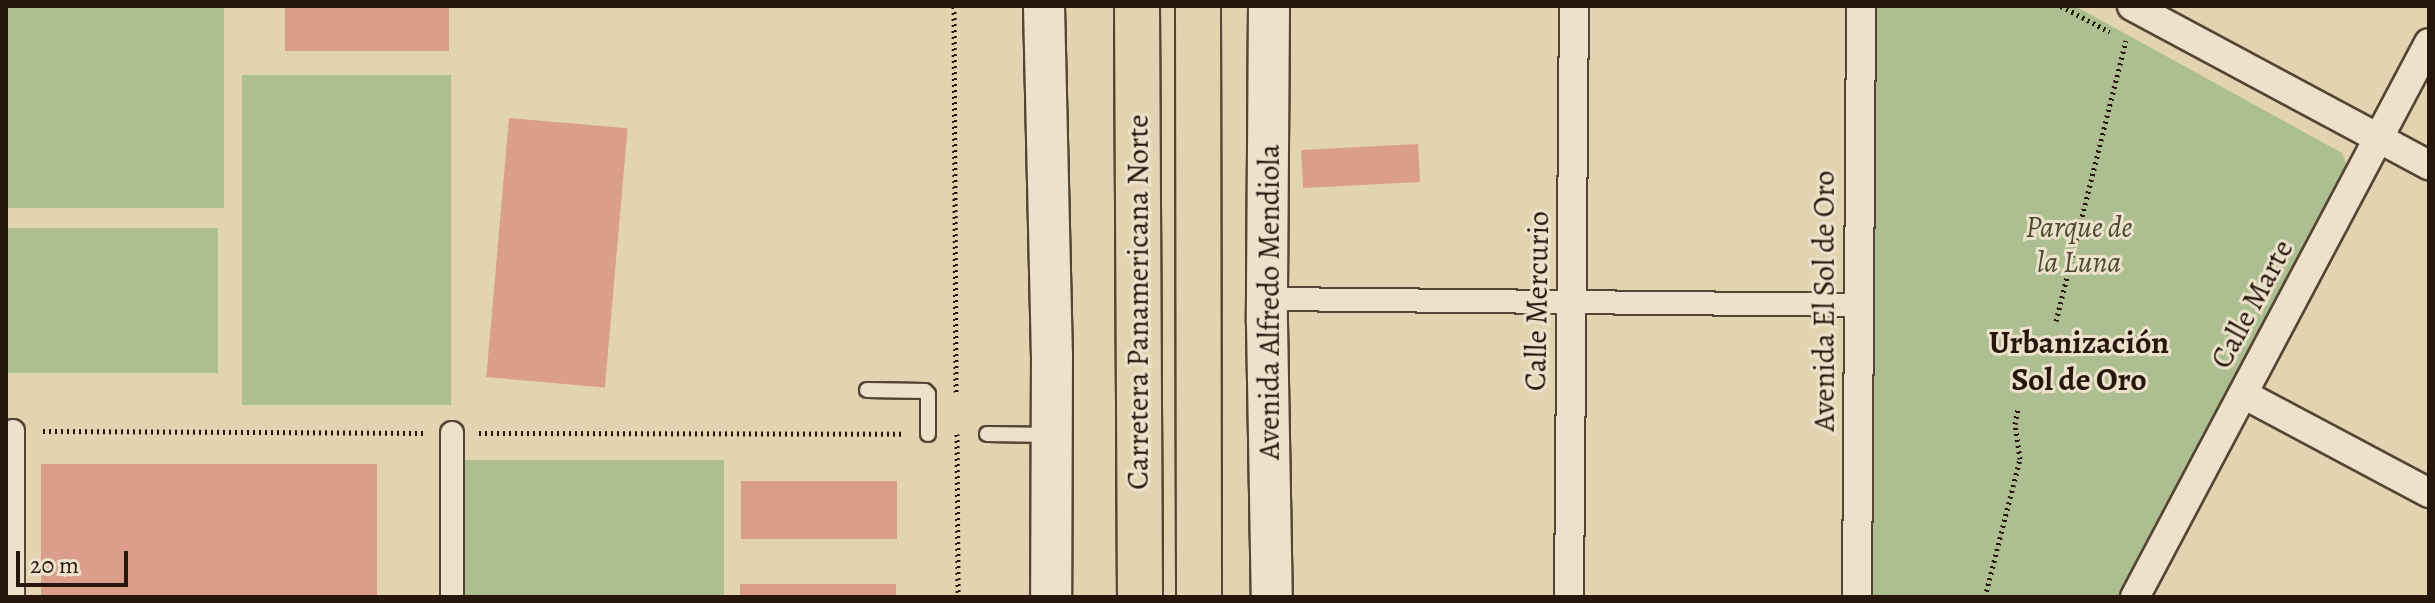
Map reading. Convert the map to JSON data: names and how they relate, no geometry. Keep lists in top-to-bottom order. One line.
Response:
{"streets":{"highway":["Carretera Panamericana Norte"],"main road":["Avenida Alfredo Mendiola"],"street":["Calle Mercurio","Avenida El Sol de Oro","Calle Marte"]},"districts":["Urbanización Sol de Oro"],"parks":["Parque de la Luna"],"scale_bar":"20 m"}
